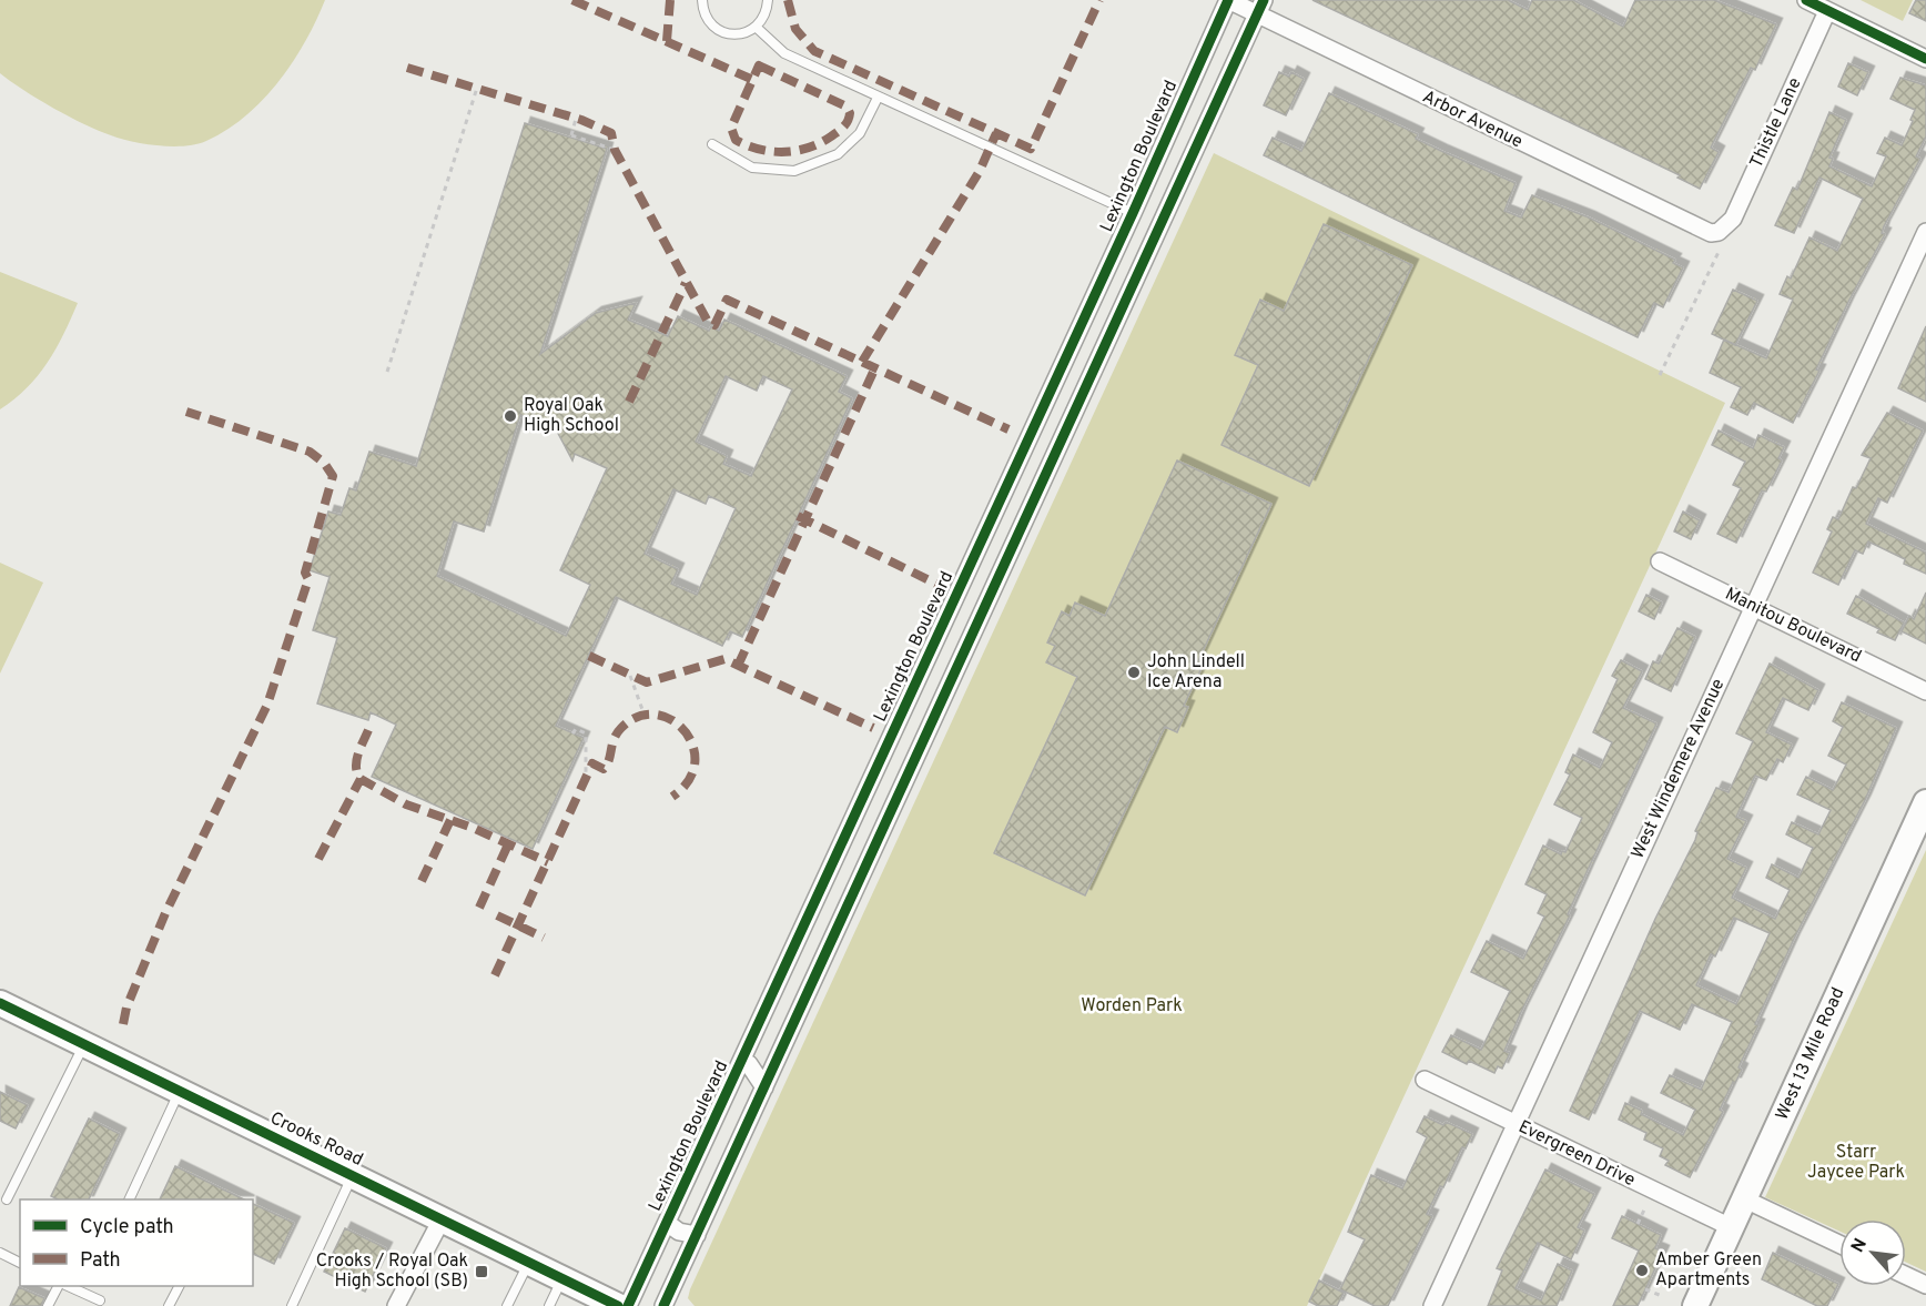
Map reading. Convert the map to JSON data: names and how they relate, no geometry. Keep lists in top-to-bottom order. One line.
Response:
{"streets":{"main road":["West 13 Mile Road","Crooks Road"],"street":["Arbor Avenue","Thistle Lane","Lexington Boulevard","Manitou Boulevard","West Windemere Avenue","Evergreen Drive"]},"crossings":[["Arbor Avenue","Thistle Lane"],["Arbor Avenue","Lexington Boulevard"],["Manitou Boulevard","West Windemere Avenue"],["West Windemere Avenue","Evergreen Drive"],["West 13 Mile Road","Evergreen Drive"]],"parks":["Worden Park","Starr Jaycee Park"],"places":{"other":["Royal Oak High School","John Lindell Ice Arena","Amber Green Apartments"],"transit":["Crooks / Royal Oak High School (SB)"]},"legend":["Cycle path","Path"],"north":"top left"}
